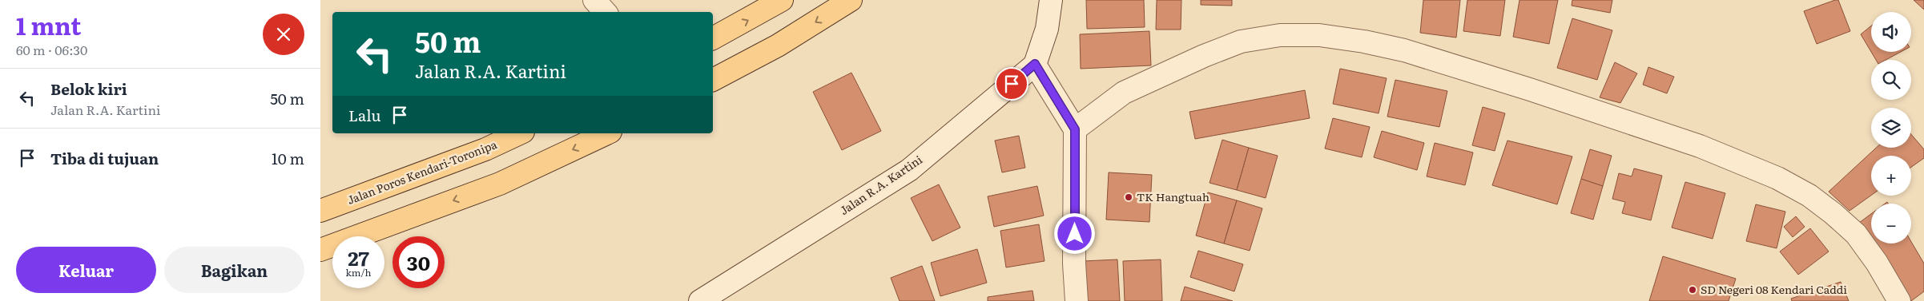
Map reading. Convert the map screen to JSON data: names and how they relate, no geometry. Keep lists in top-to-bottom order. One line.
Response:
{"streets":{"main road":["Jalan Poros Kendari-Toronipa"],"street":["Jalan R.A. Kartini"]},"places":["TK Hangtuah","SD Negeri 08 Kendari Caddi"],"page":{"heading":["1 mnt","60 m · 06:30"],"map_buttons":["+","−"],"turn":["50 m","Jalan R.A. Kartini"],"list":[{"name":"Belok kiri","note":"Jalan R.A. Kartini","value":"50 m"},{"name":"Tiba di tujuan","value":"10 m"}],"then":"Lalu","speed":"27 km/h","limit":"30","buttons":["Keluar","Bagikan"]}}
